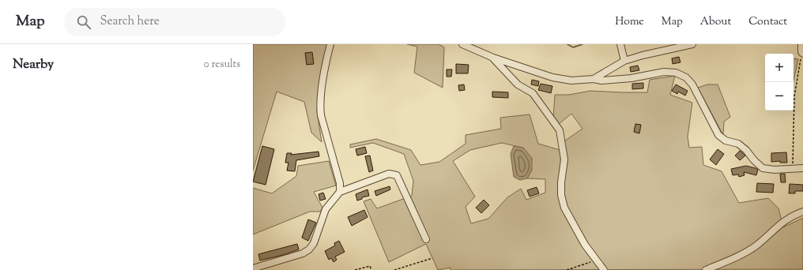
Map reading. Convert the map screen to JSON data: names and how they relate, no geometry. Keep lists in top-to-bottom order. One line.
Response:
{"page":{"header":"Map","search":"Search here","nav":["Home","Map","About","Contact"],"heading":["Nearby","0 results"],"map_buttons":["+","−"]}}
